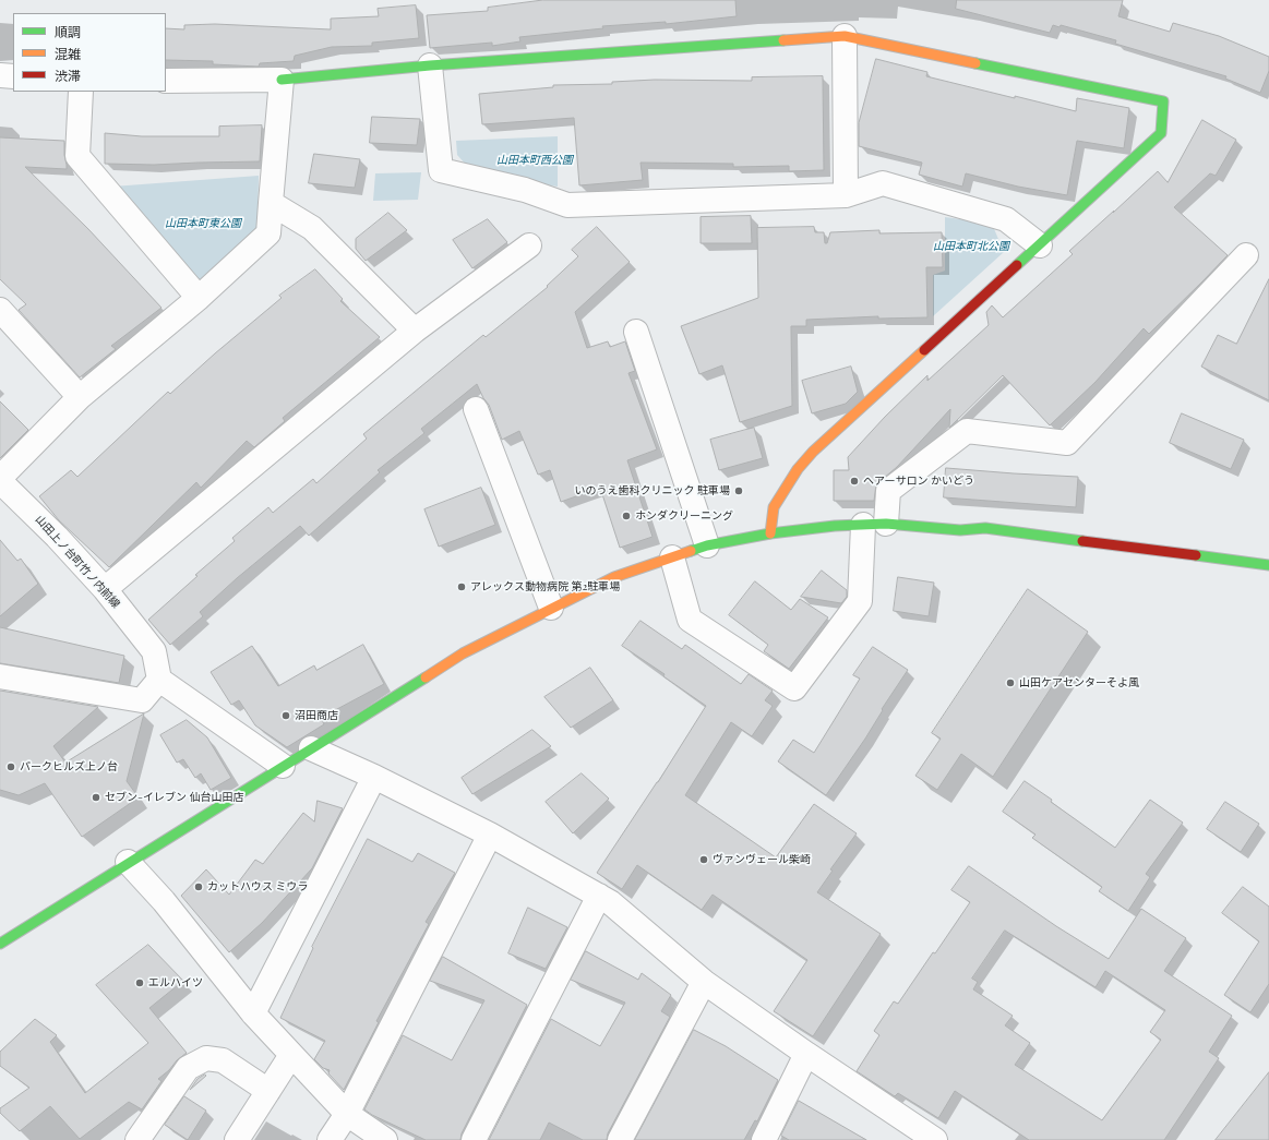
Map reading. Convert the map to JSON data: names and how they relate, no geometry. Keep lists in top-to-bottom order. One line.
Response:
{"streets":{"street":["山田上ノ台町竹ノ内前線"]},"parks":["山田本町西公園","山田本町東公園","山田本町北公園"],"places":["ヘアーサロン かいどう","いのうえ歯科クリニック 駐車場","ホンダクリーニング","アレックス動物病院 第2駐車場","山田ケアセンターそよ風","沼田商店","パークヒルズ上ノ台","セブン-イレブン 仙台山田店","ヴァンヴェール柴崎","カットハウス ミウラ","エルハイツ"],"legend":["順調","混雑","渋滞"]}
